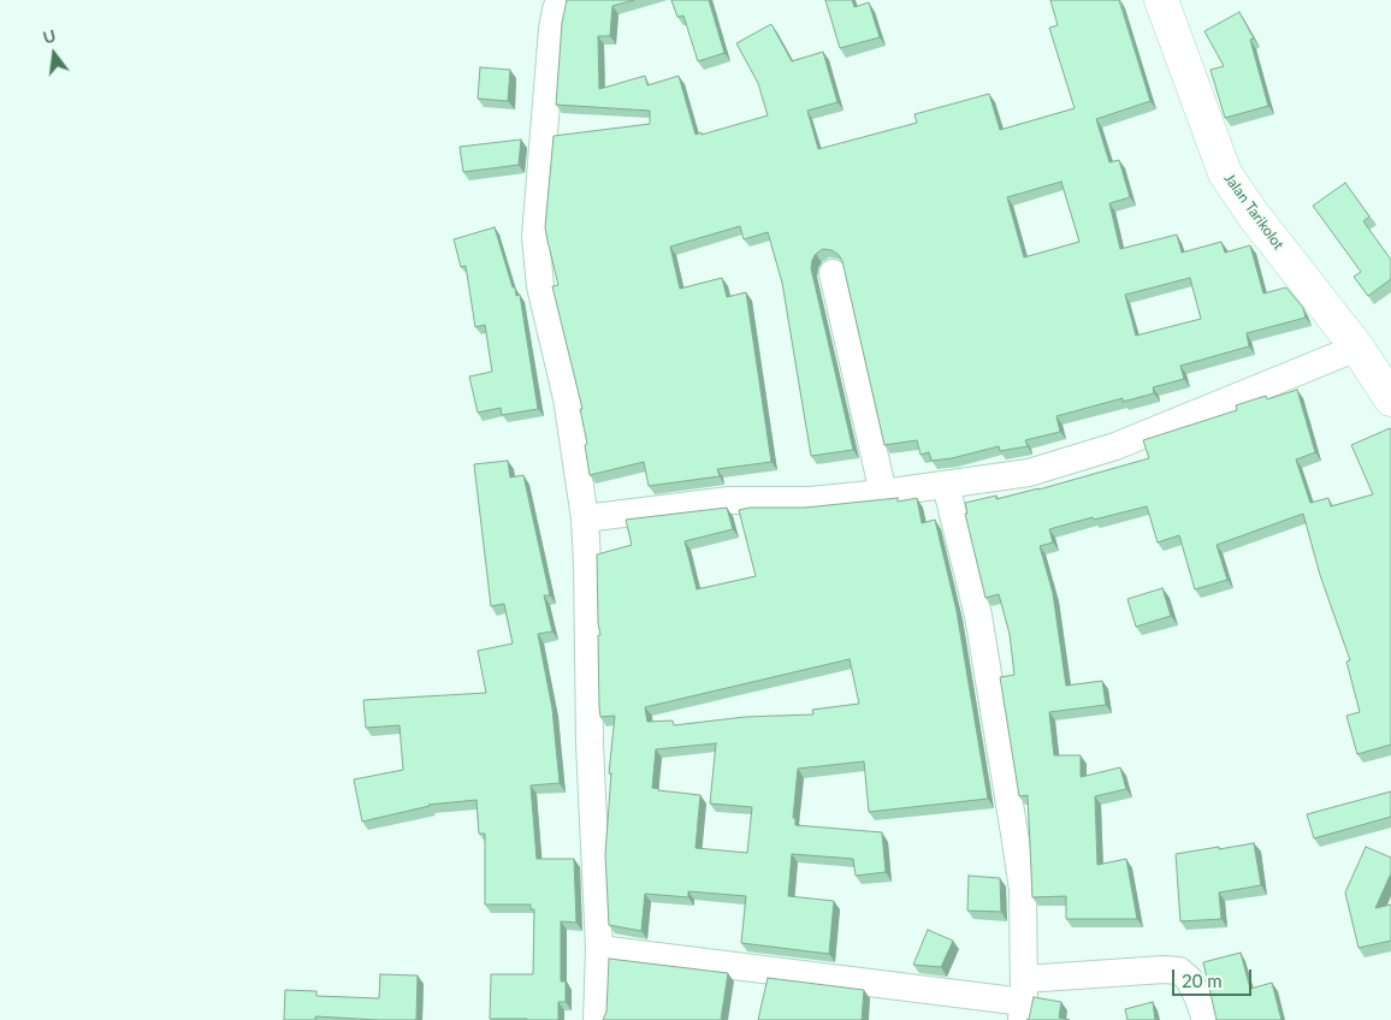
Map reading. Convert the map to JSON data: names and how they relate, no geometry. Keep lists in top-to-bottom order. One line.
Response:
{"streets":{"street":["Jalan Tarikolot"]},"scale_bar":"20 m","north":"top"}
